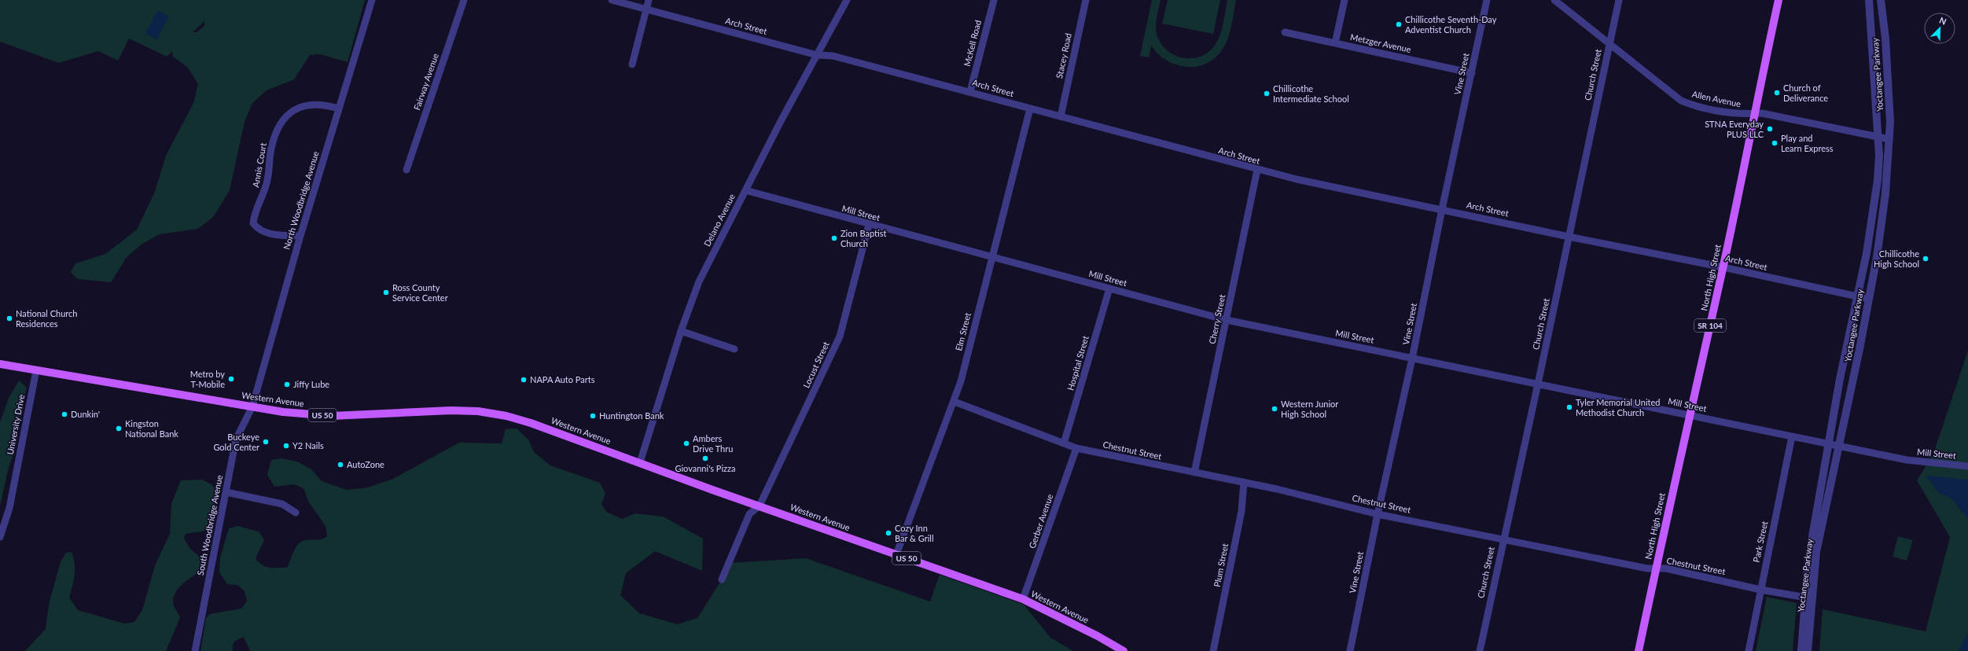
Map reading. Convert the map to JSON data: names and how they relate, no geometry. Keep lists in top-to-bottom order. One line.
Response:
{"streets":{"main road":["North High Street","SR 104","Western Avenue","US 50"],"street":["Arch Street","McKell Road","Metzger Avenue","Stacey Road","Vine Street","Church Street","Yoctangee Parkway","Fairway Avenue","Allen Avenue","Annis Court","North Woodbridge Avenue","Mill Street","Delano Avenue","Cherry Street","Elm Street","Hospital Street","Locust Street","University Drive","Chestnut Street","Gerber Avenue","South Woodbridge Avenue","Park Street","Plum Street"]},"crossings":[["Arch Street","McKell Road"],["Arch Street","Stacey Road"],["Arch Street","Vine Street"],["Arch Street","Church Street"],["Arch Street","Yoctangee Parkway"],["Arch Street","Delano Avenue"],["Arch Street","North High Street"],["Arch Street","Cherry Street"],["Arch Street","Elm Street"],["Metzger Avenue","Vine Street"],["Vine Street","Mill Street"],["Vine Street","Chestnut Street"],["Church Street","Allen Avenue"],["Church Street","Mill Street"],["Church Street","Chestnut Street"],["Yoctangee Parkway","Allen Avenue"],["Yoctangee Parkway","Mill Street"],["Yoctangee Parkway","Chestnut Street"],["Allen Avenue","North High Street"],["Annis Court","North Woodbridge Avenue"],["North Woodbridge Avenue","Western Avenue"],["North Woodbridge Avenue","South Woodbridge Avenue"],["Mill Street","Delano Avenue"],["Mill Street","North High Street"],["Mill Street","Cherry Street"],["Mill Street","Elm Street"],["Mill Street","Hospital Street"],["Mill Street","Locust Street"],["Mill Street","Park Street"],["Delano Avenue","Western Avenue"],["North High Street","Chestnut Street"],["Cherry Street","Chestnut Street"],["Elm Street","Western Avenue"],["Elm Street","Chestnut Street"],["Hospital Street","Chestnut Street"],["Locust Street","Western Avenue"],["Western Avenue","University Drive"],["Western Avenue","Gerber Avenue"],["Western Avenue","South Woodbridge Avenue"],["Chestnut Street","Gerber Avenue"],["Chestnut Street","Park Street"],["Chestnut Street","Plum Street"]],"places":["Chillicothe Seventh-Day Adventist Church","Church of Deliverance","Chillicothe Intermediate School","STNA Everyday PLUS LLC","Play and Learn Express","Zion Baptist Church","Chillicothe High School","Ross County Service Center","National Church Residences","Metro by T-Mobile","NAPA Auto Parts","Jiffy Lube","Tyler Memorial United Methodist Church","Western Junior High School","Dunkin'","Huntington Bank","Kingston National Bank","Buckeye Gold Center","Ambers Drive Thru","Y2 Nails","Giovanni's Pizza","AutoZone","Cozy Inn Bar & Grill"],"north":"top right"}
